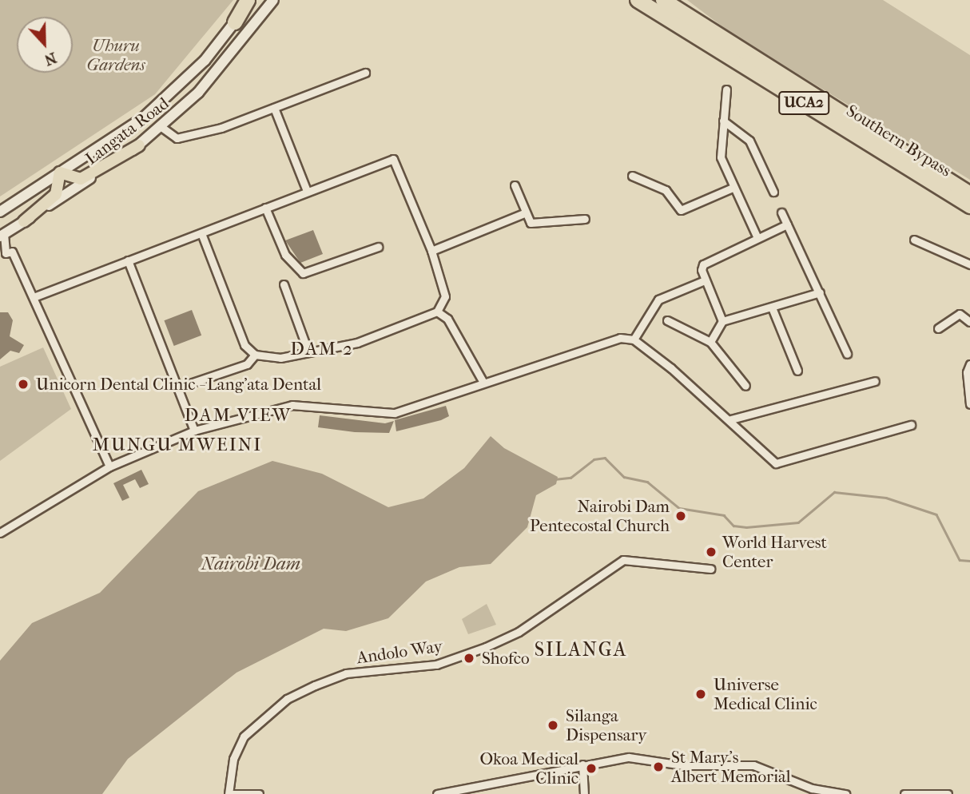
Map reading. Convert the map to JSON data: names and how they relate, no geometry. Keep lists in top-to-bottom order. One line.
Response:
{"streets":{"highway":["UCA2","Southern Bypass"],"main road":["Langata Road"],"street":["Andolo Way"]},"districts":["DAM 2","DAM VIEW","MUNGU MWEINI","SILANGA"],"water":["Nairobi Dam"],"parks":["Uhuru Gardens"],"places":["Unicorn Dental Clinic - Lang'ata Dental","Nairobi Dam Pentecostal Church","World Harvest Center","Shofco","Universe Medical Clinic","Silanga Dispensary","St Mary's Albert Memorial","Okoa Medical Clinic"],"north":"bottom"}
